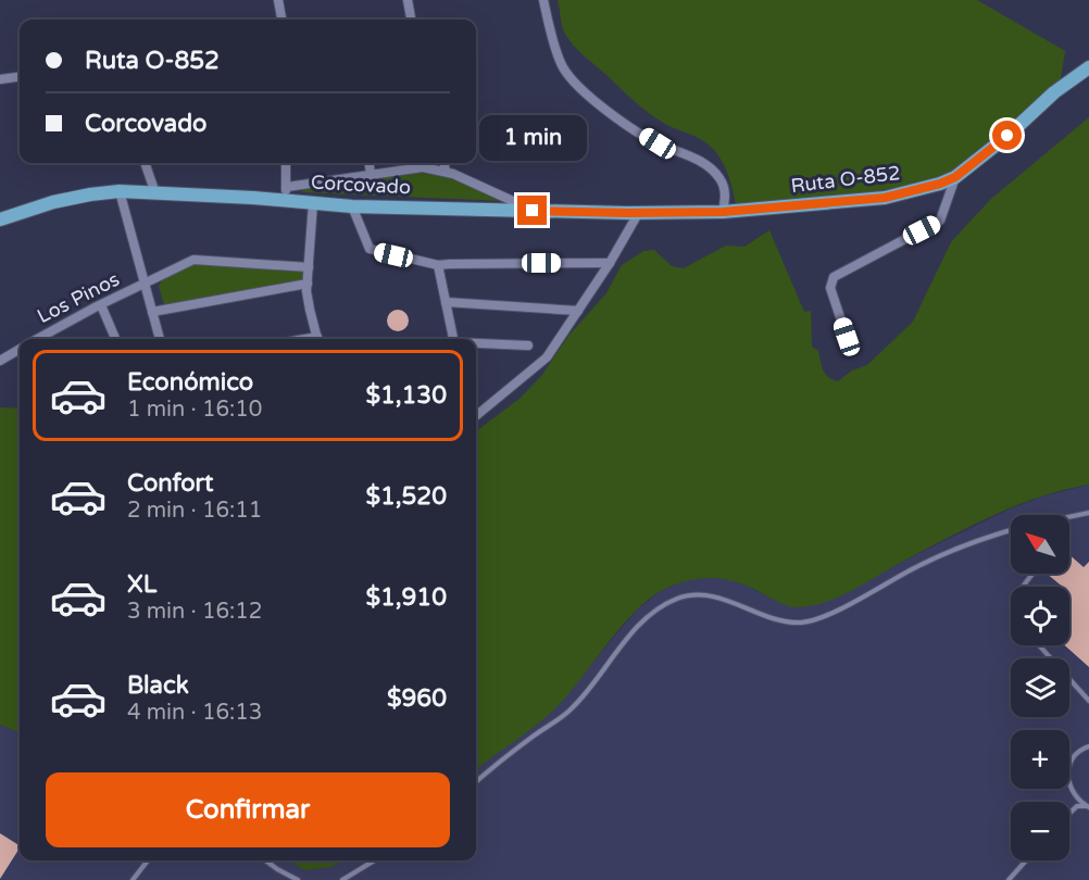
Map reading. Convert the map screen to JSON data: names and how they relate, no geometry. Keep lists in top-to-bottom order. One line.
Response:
{"streets":{"main road":["Ruta O-852","Corcovado"],"street":["Los Pinos"]},"crossings":[["Ruta O-852","Corcovado"]],"north":"top left","page":{"banner":["Ruta O-852","Corcovado"],"bubble":"1 min","list":[{"name":"Económico","note":"1 min · 16:10","value":"$1,130"},{"name":"Confort","note":"2 min · 16:11","value":"$1,520"},{"name":"XL","note":"3 min · 16:12","value":"$1,910"},{"name":"Black","note":"4 min · 16:13","value":"$960"}],"map_buttons":["+","−"],"buttons":"Confirmar"}}
